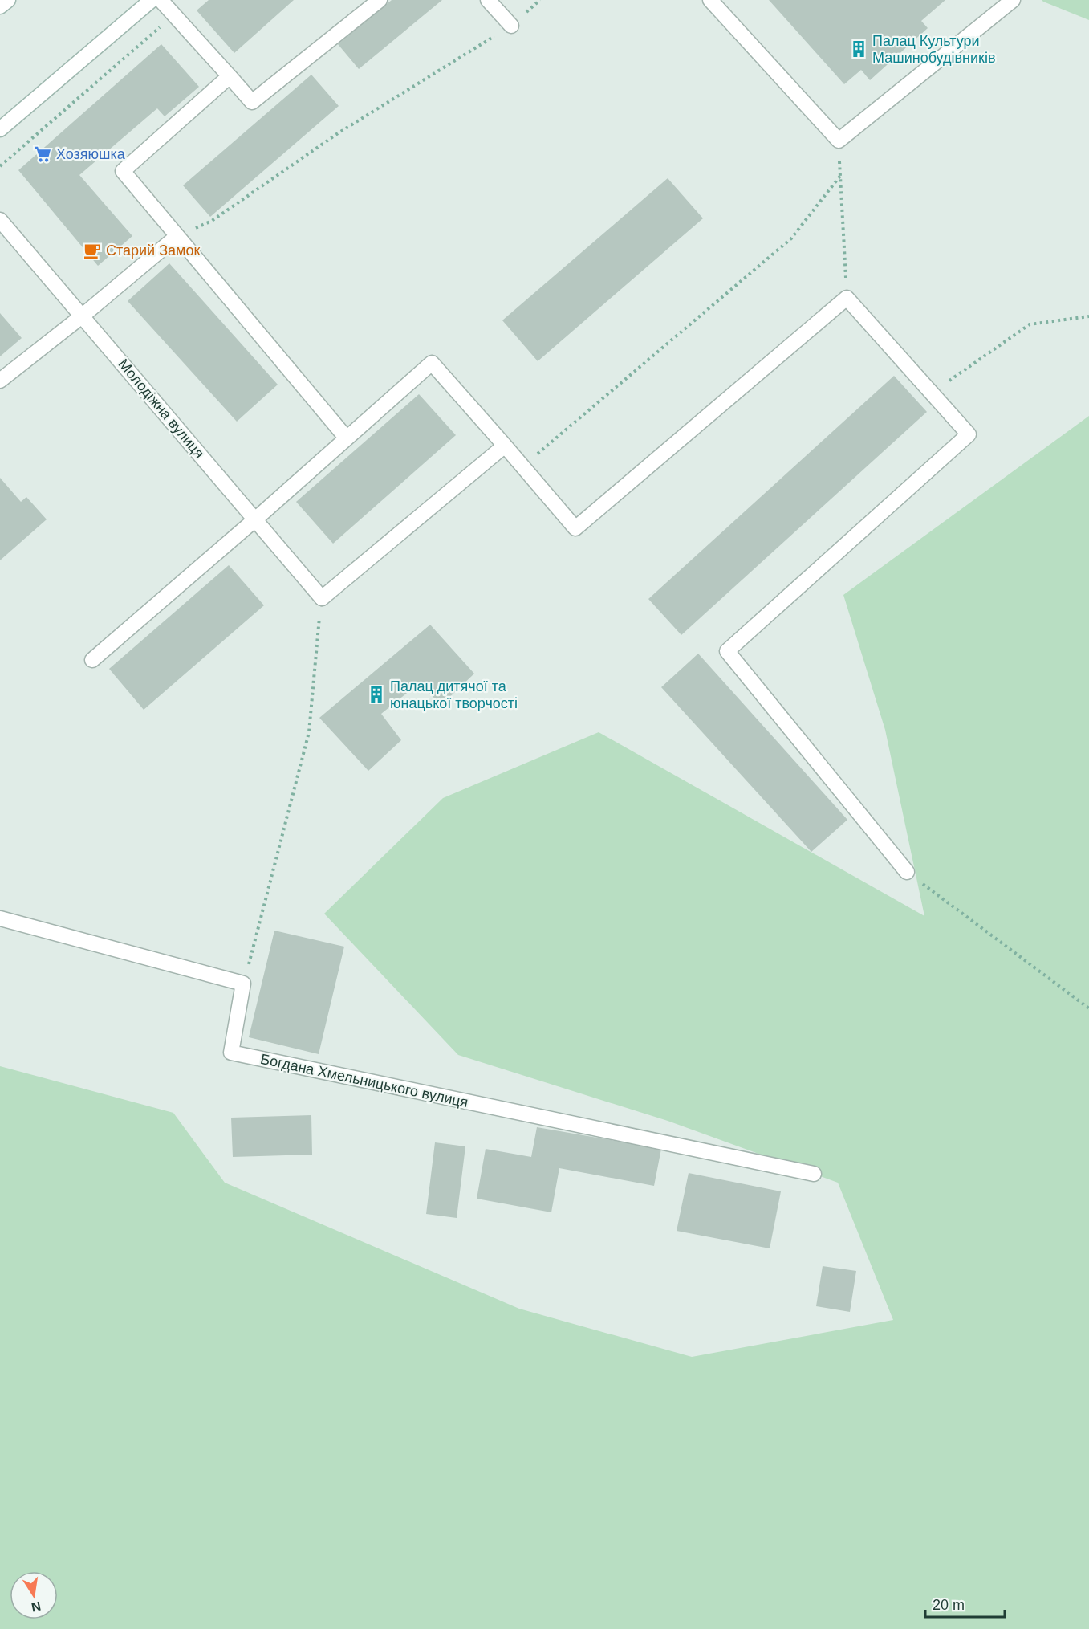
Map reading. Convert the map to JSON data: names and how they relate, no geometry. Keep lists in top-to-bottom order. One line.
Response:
{"streets":{"street":["Молодіжна вулиця","Богдана Хмельницького вулиця"]},"places":{"building":["Палац Культури Машинобудівників","Палац дитячої та юнацької творчості"],"supermarket":["Хозяюшка"],"cafe":["Старий Замок"]},"scale_bar":"20 m","north":"bottom"}
